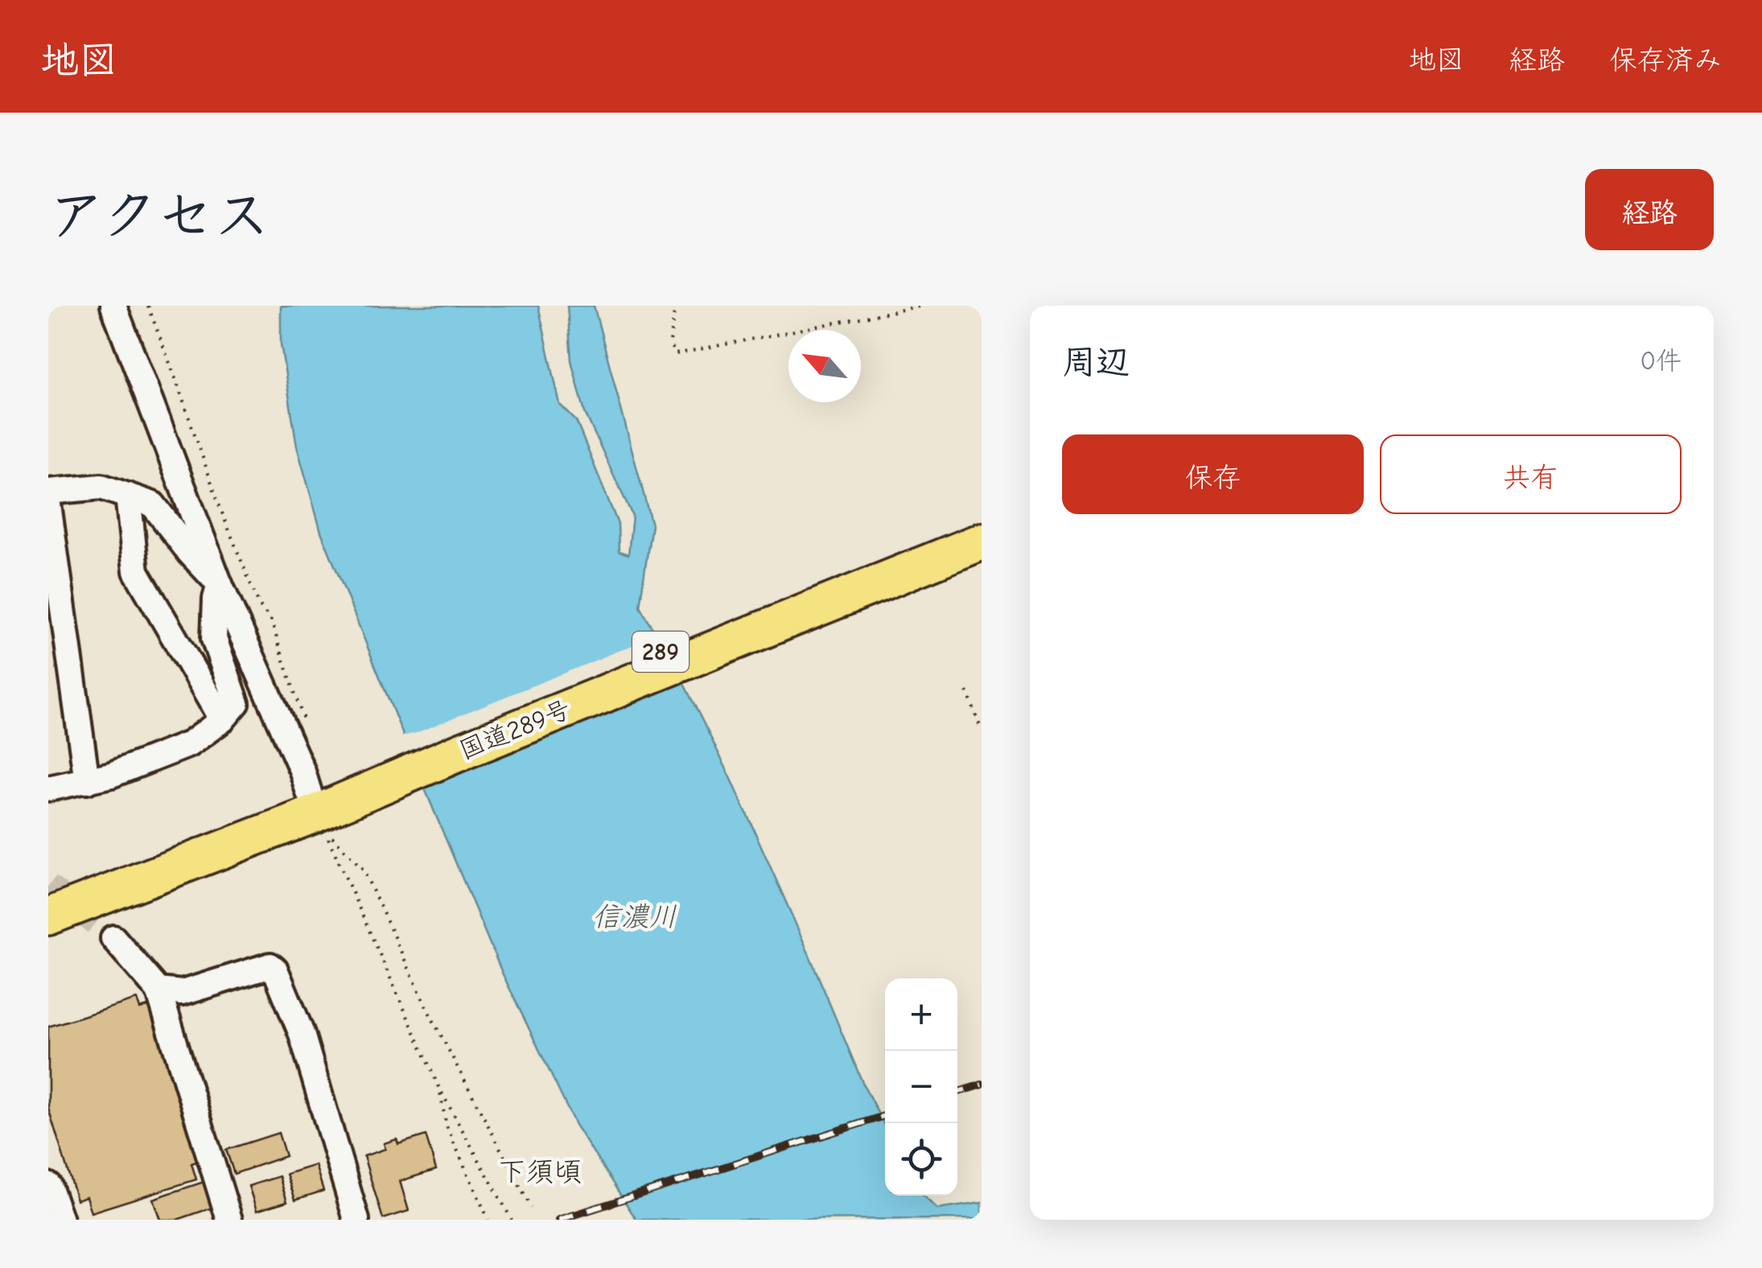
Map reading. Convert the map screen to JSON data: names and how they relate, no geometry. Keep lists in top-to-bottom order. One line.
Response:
{"streets":{"highway":["289","国道289号"]},"districts":["下須頃"],"water":["信濃川"],"north":"top left","page":{"header":"地図","nav":["地図","経路","保存済み"],"title":"アクセス","buttons":["経路",["保存","共有"]],"heading":["周辺","0件"],"map_buttons":["+","−"]}}
